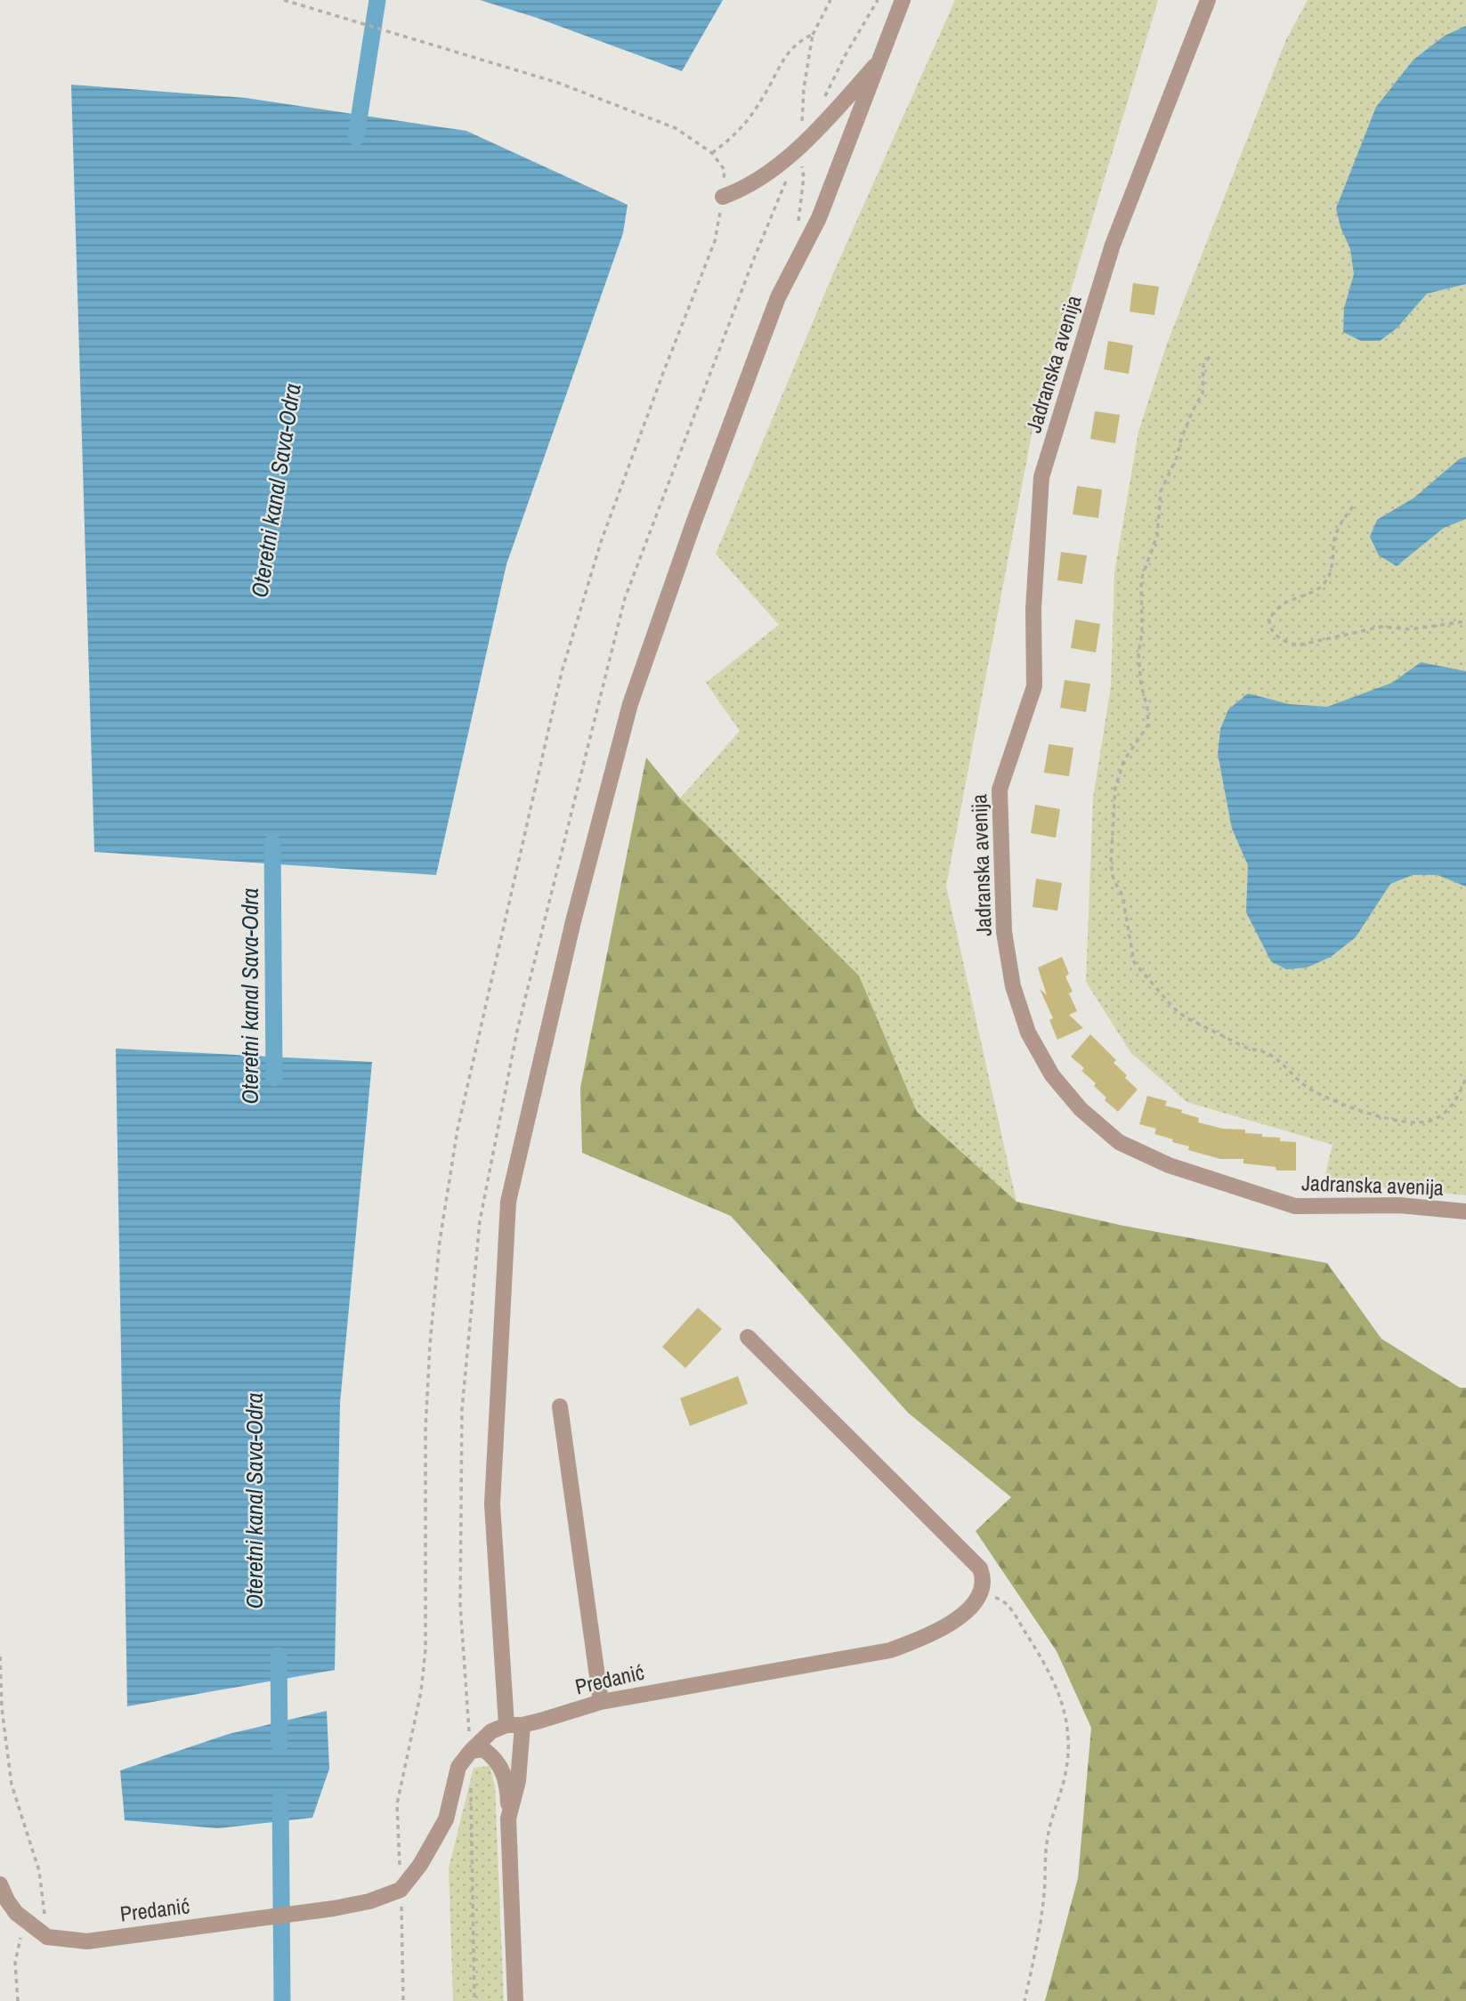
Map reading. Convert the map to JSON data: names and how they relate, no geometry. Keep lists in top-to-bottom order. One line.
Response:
{"streets":{"street":["Jadranska avenija","Predanić"]},"water":["Oteretni kanal Sava-Odra"]}
